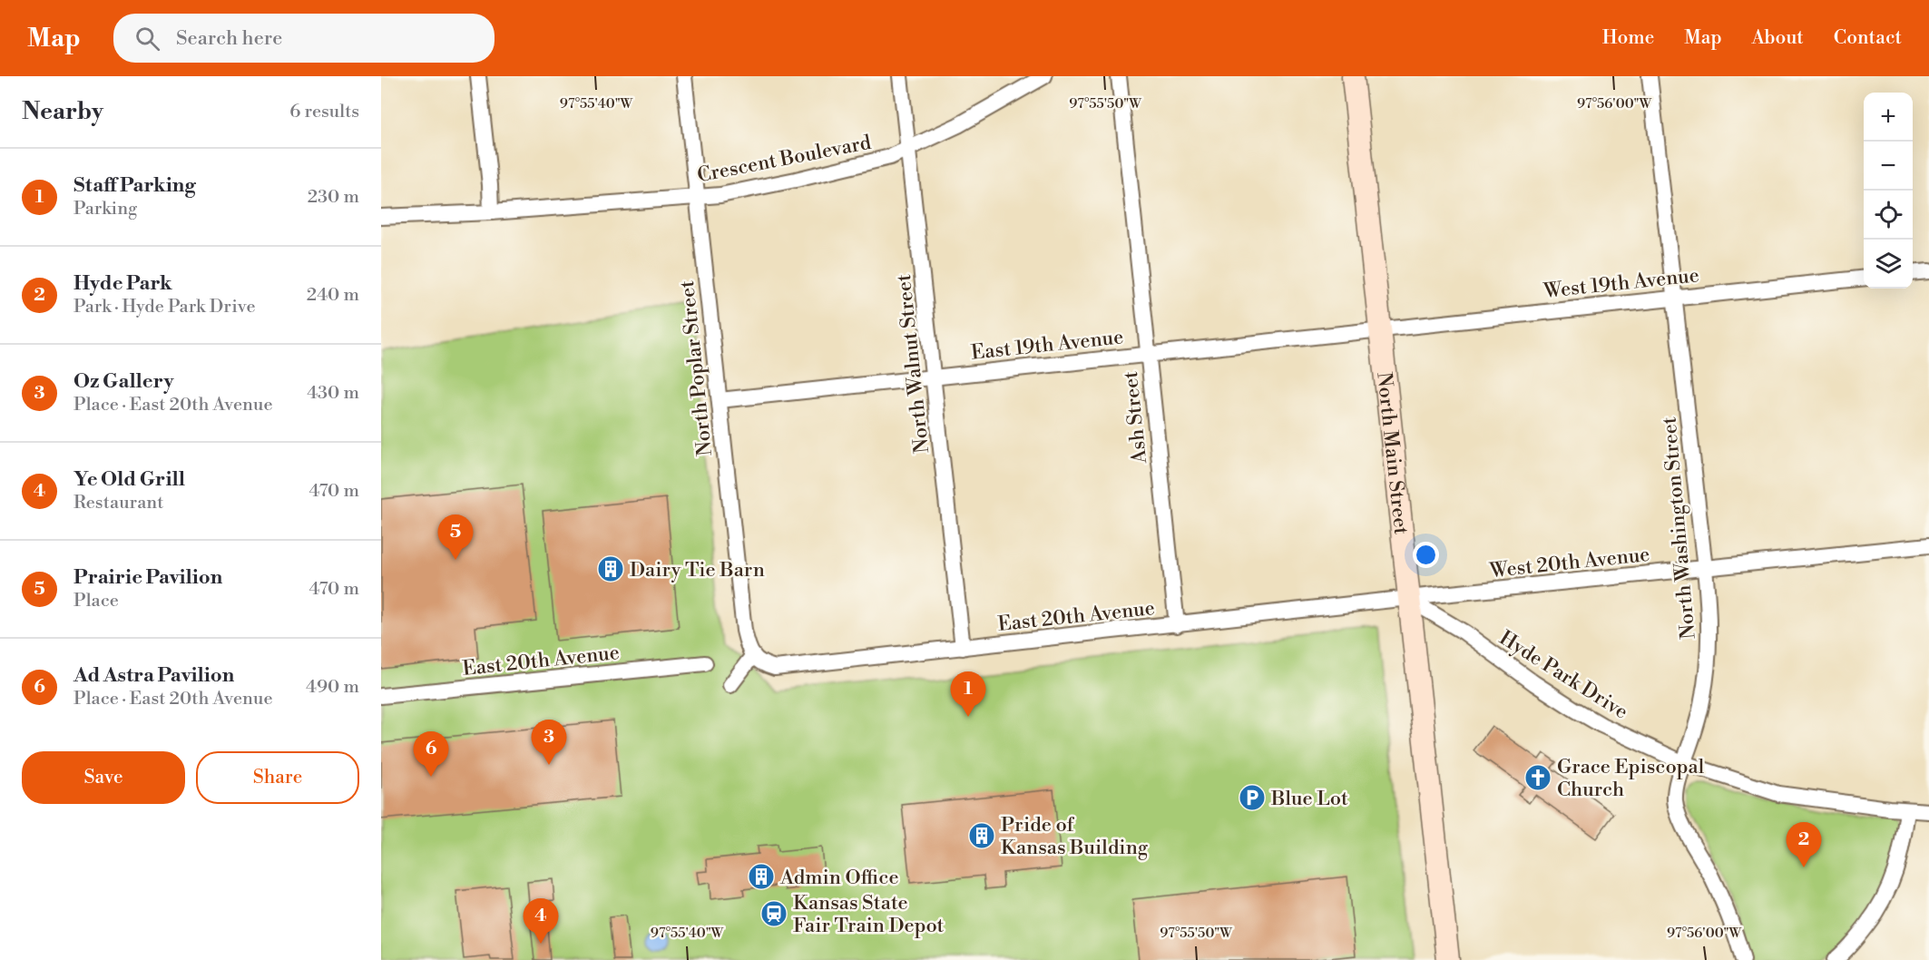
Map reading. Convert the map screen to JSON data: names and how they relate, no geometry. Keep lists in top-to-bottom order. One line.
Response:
{"streets":{"main road":["North Main Street"],"street":["Crescent Boulevard","West 19th Avenue","East 19th Avenue","North Walnut Street","North Poplar Street","Ash Street","North Washington Street","West 20th Avenue","East 20th Avenue","Hyde Park Drive"]},"crossings":[["Crescent Boulevard","North Walnut Street"],["Crescent Boulevard","North Poplar Street"],["West 19th Avenue","East 19th Avenue"],["West 19th Avenue","North Main Street"],["West 19th Avenue","North Washington Street"],["East 19th Avenue","North Walnut Street"],["East 19th Avenue","North Poplar Street"],["East 19th Avenue","Ash Street"],["East 19th Avenue","North Main Street"],["North Walnut Street","East 20th Avenue"],["North Poplar Street","East 20th Avenue"],["Ash Street","East 20th Avenue"],["North Main Street","West 20th Avenue"],["North Main Street","East 20th Avenue"],["North Main Street","Hyde Park Drive"],["North Washington Street","West 20th Avenue"],["North Washington Street","Hyde Park Drive"],["West 20th Avenue","East 20th Avenue"],["West 20th Avenue","Hyde Park Drive"],["East 20th Avenue","Hyde Park Drive"]],"places":{"building":["Dairy Tie Barn","Pride of Kansas Building","Admin Office"],"church":["Grace Episcopal Church"],"parking":["Blue Lot"],"station":["Kansas State Fair Train Depot"]},"page":{"header":"Map","search":"Search here","nav":["Home","Map","About","Contact"],"heading":["Nearby","6 results"],"map_buttons":["+","−"],"list":[{"mark":"1","name":"Staff Parking","note":"Parking","value":"230 m"},{"mark":"2","name":"Hyde Park","note":"Park · Hyde Park Drive","value":"240 m"},{"mark":"3","name":"Oz Gallery","note":"Place · East 20th Avenue","value":"430 m"},{"mark":"4","name":"Ye Old Grill","note":"Restaurant","value":"470 m"},{"mark":"5","name":"Prairie Pavilion","note":"Place","value":"470 m"},{"mark":"6","name":"Ad Astra Pavilion","note":"Place · East 20th Avenue","value":"490 m"}],"pins":["5","1","3","6","2","4"],"buttons":["Save","Share"]},"coordinates":["97°55'40\"W","97°55'50\"W","97°56'00\"W"]}
